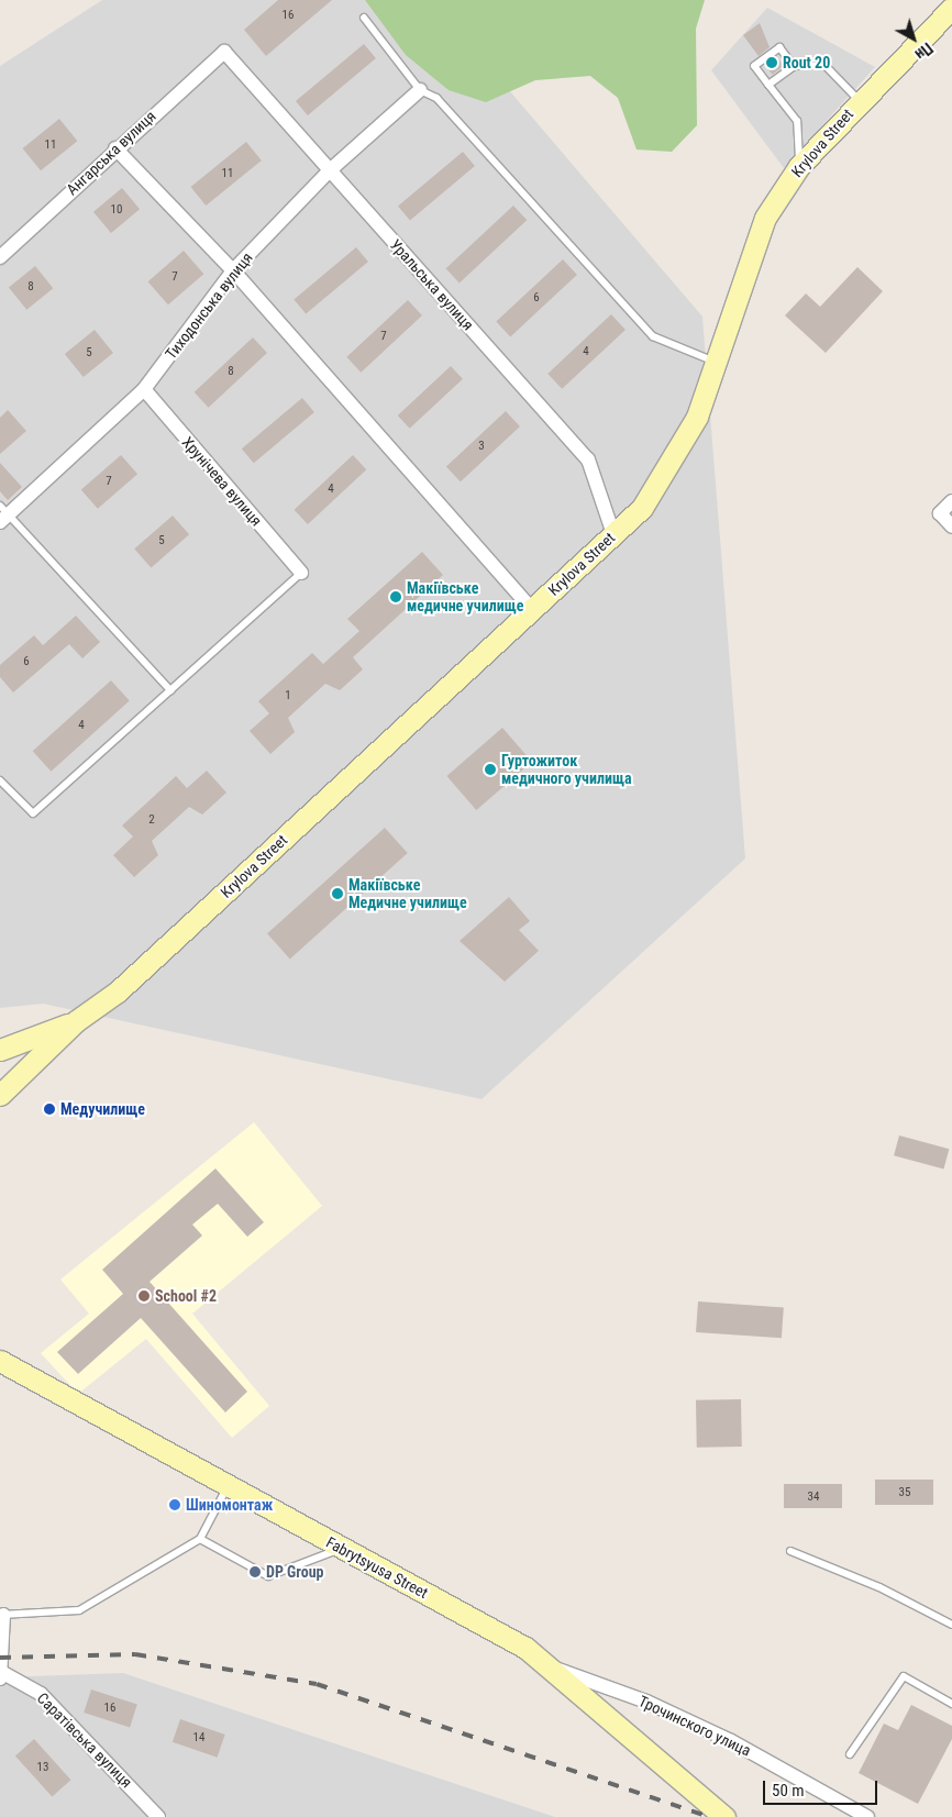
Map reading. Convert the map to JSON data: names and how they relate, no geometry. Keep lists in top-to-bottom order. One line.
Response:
{"streets":{"main road":["Krylova Street","Fabrytsyusa Street"],"street":["Ангарська вулиця","Уральська вулиця","Тиходонська вулиця","Хрунічева вулиця","Трочинского улица","Саратівська вулиця"]},"crossings":[["Krylova Street","Уральська вулиця"],["Ангарська вулиця","Уральська вулиця"],["Уральська вулиця","Тиходонська вулиця"],["Тиходонська вулиця","Хрунічева вулиця"],["Fabrytsyusa Street","Трочинского улица"]],"places":["Rout 20","Макіївське медичне училище","Гуртожиток медичного училища","Макіївське Медичне училище","Медучилище","School #2","Шиномонтаж","DP Group"],"house_numbers":["16","11","11","10","7","8","6","7","4","5","8","3","7","4","5","6","1","4","2","35","34","16","14","13"],"scale_bar":"50 m","north":"bottom right"}
